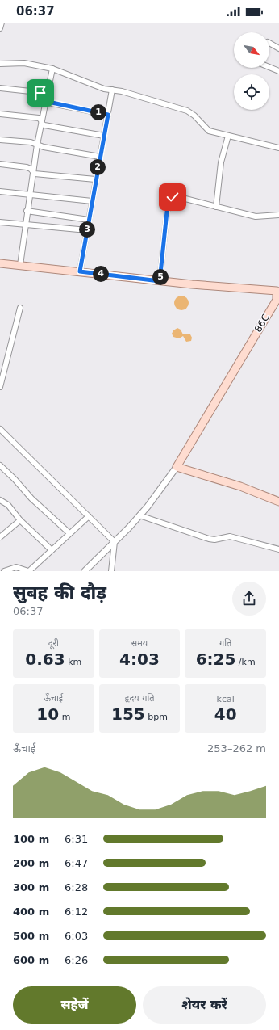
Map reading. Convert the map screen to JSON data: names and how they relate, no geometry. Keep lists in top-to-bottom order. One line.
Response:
{"streets":{"main road":["86C"]},"north":"bottom right","page":{"status":"06:37","pins":["1","2","3","4","5"],"heading":["सुबह की दौड़","06:37"],"stats":[["दूरी","0.63 km"],["समय","4:03"],["गति","6:25 /km"],["ऊँचाई","10 m"],["हृदय गति","155 bpm"],["kcal","40"]],"chart":["ऊँचाई","253–262 m"],"list":[{"name":"100 m","note":"6:31"},{"name":"200 m","note":"6:47"},{"name":"300 m","note":"6:28"},{"name":"400 m","note":"6:12"},{"name":"500 m","note":"6:03"},{"name":"600 m","note":"6:26"}],"buttons":["सहेजें","शेयर करें"]}}
